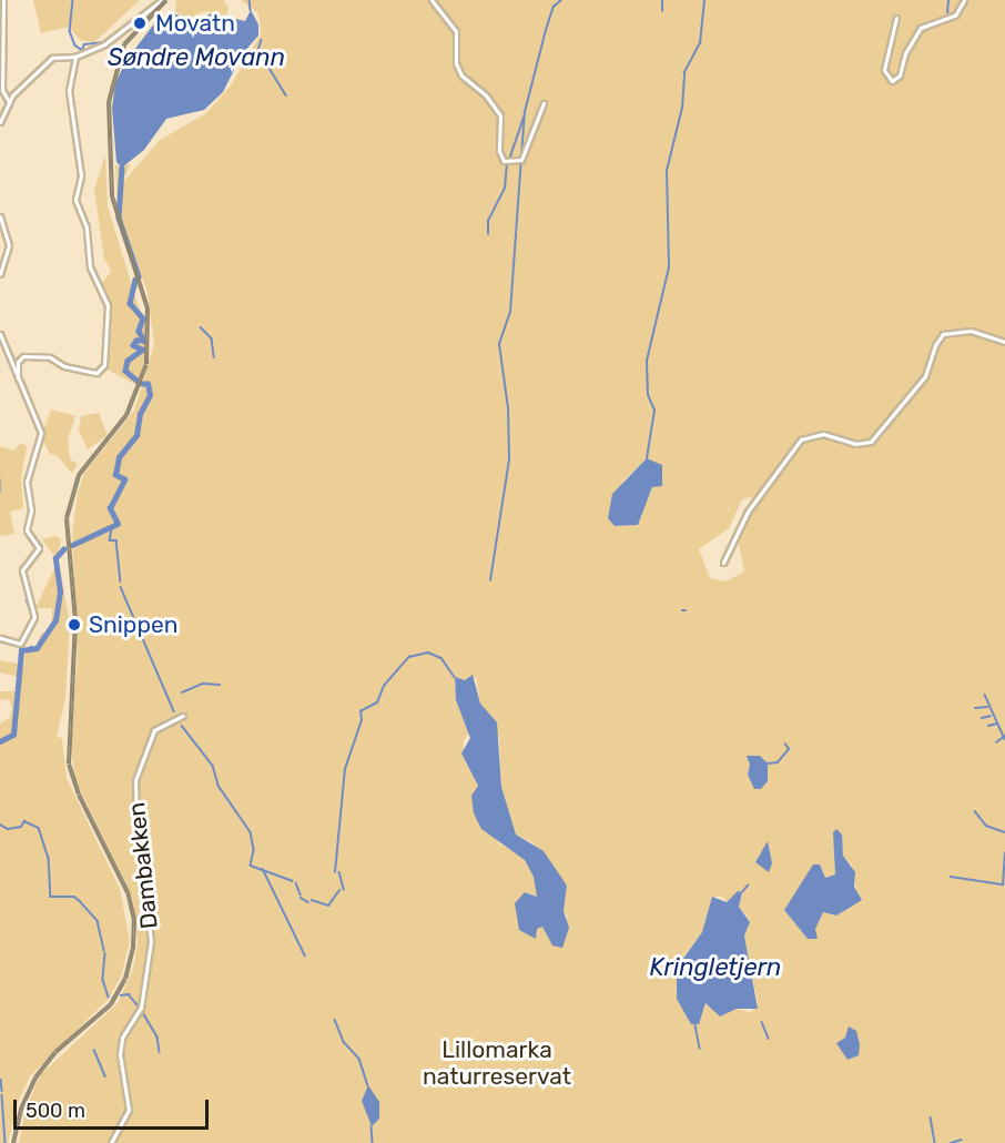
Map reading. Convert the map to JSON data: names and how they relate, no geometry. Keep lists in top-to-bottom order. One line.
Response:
{"streets":{"street":["Dambakken"]},"water":["Søndre Movann","Kringletjern"],"parks":["Lillomarka naturreservat"],"places":["Movatn","Snippen"],"scale_bar":"500 m"}
